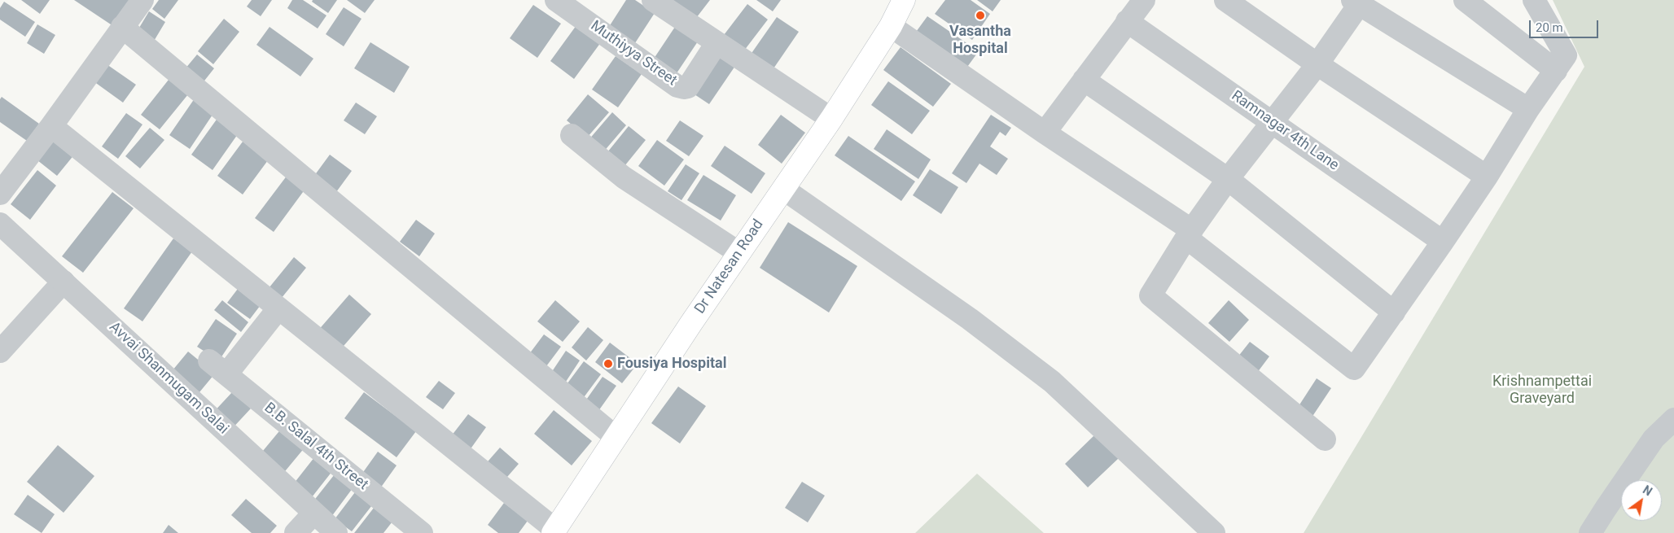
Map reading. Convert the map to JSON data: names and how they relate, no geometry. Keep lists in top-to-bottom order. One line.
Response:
{"streets":{"main road":["Dr Natesan Road"],"street":["Muthiyya Street","Ramnagar 4th Lane","Avvai Shanmugam Salai","B.B. Salal 4th Street"]},"parks":["Krishnampettai Graveyard"],"places":["Vasantha Hospital","Fousiya Hospital"],"scale_bar":"20 m","north":"top right"}
